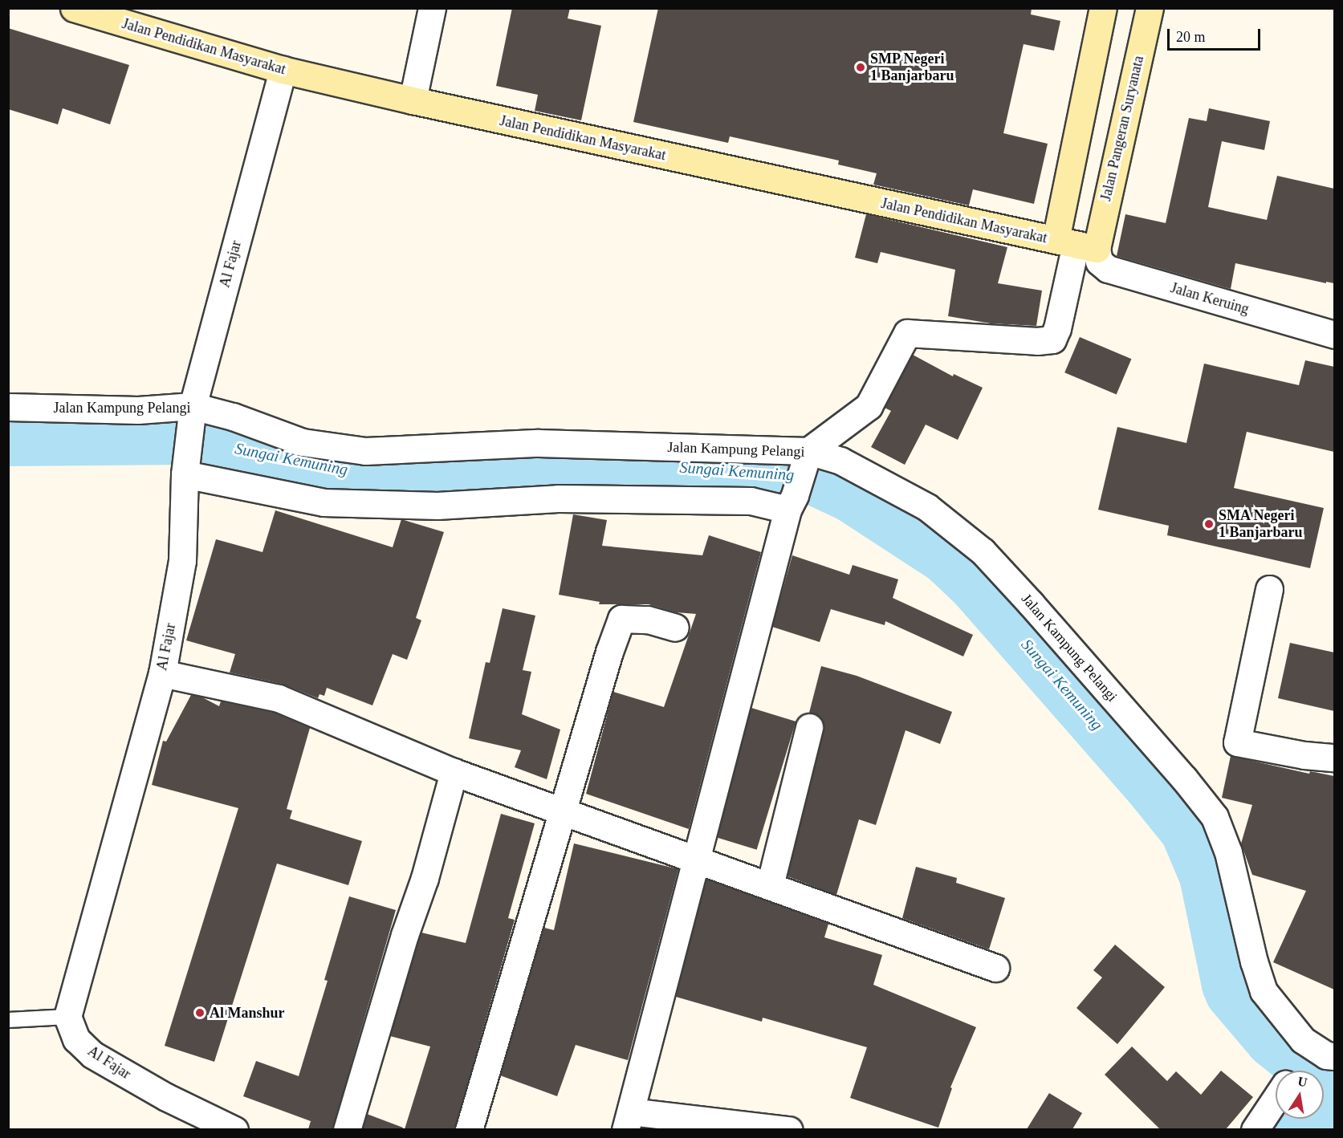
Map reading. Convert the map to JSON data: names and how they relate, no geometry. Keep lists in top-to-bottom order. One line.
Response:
{"streets":{"street":["Jalan Pendidikan Masyarakat","Jalan Pangeran Suryanata","Al Fajar","Jalan Keruing","Jalan Kampung Pelangi"]},"crossings":[["Jalan Pendidikan Masyarakat","Jalan Pangeran Suryanata"],["Jalan Pendidikan Masyarakat","Al Fajar"],["Jalan Pendidikan Masyarakat","Jalan Keruing"],["Jalan Pangeran Suryanata","Jalan Keruing"],["Al Fajar","Jalan Kampung Pelangi"]],"water":["Sungai Kemuning"],"places":["SMP Negeri 1 Banjarbaru","SMA Negeri 1 Banjarbaru","Al Manshur"],"scale_bar":"20 m","north":"top"}
